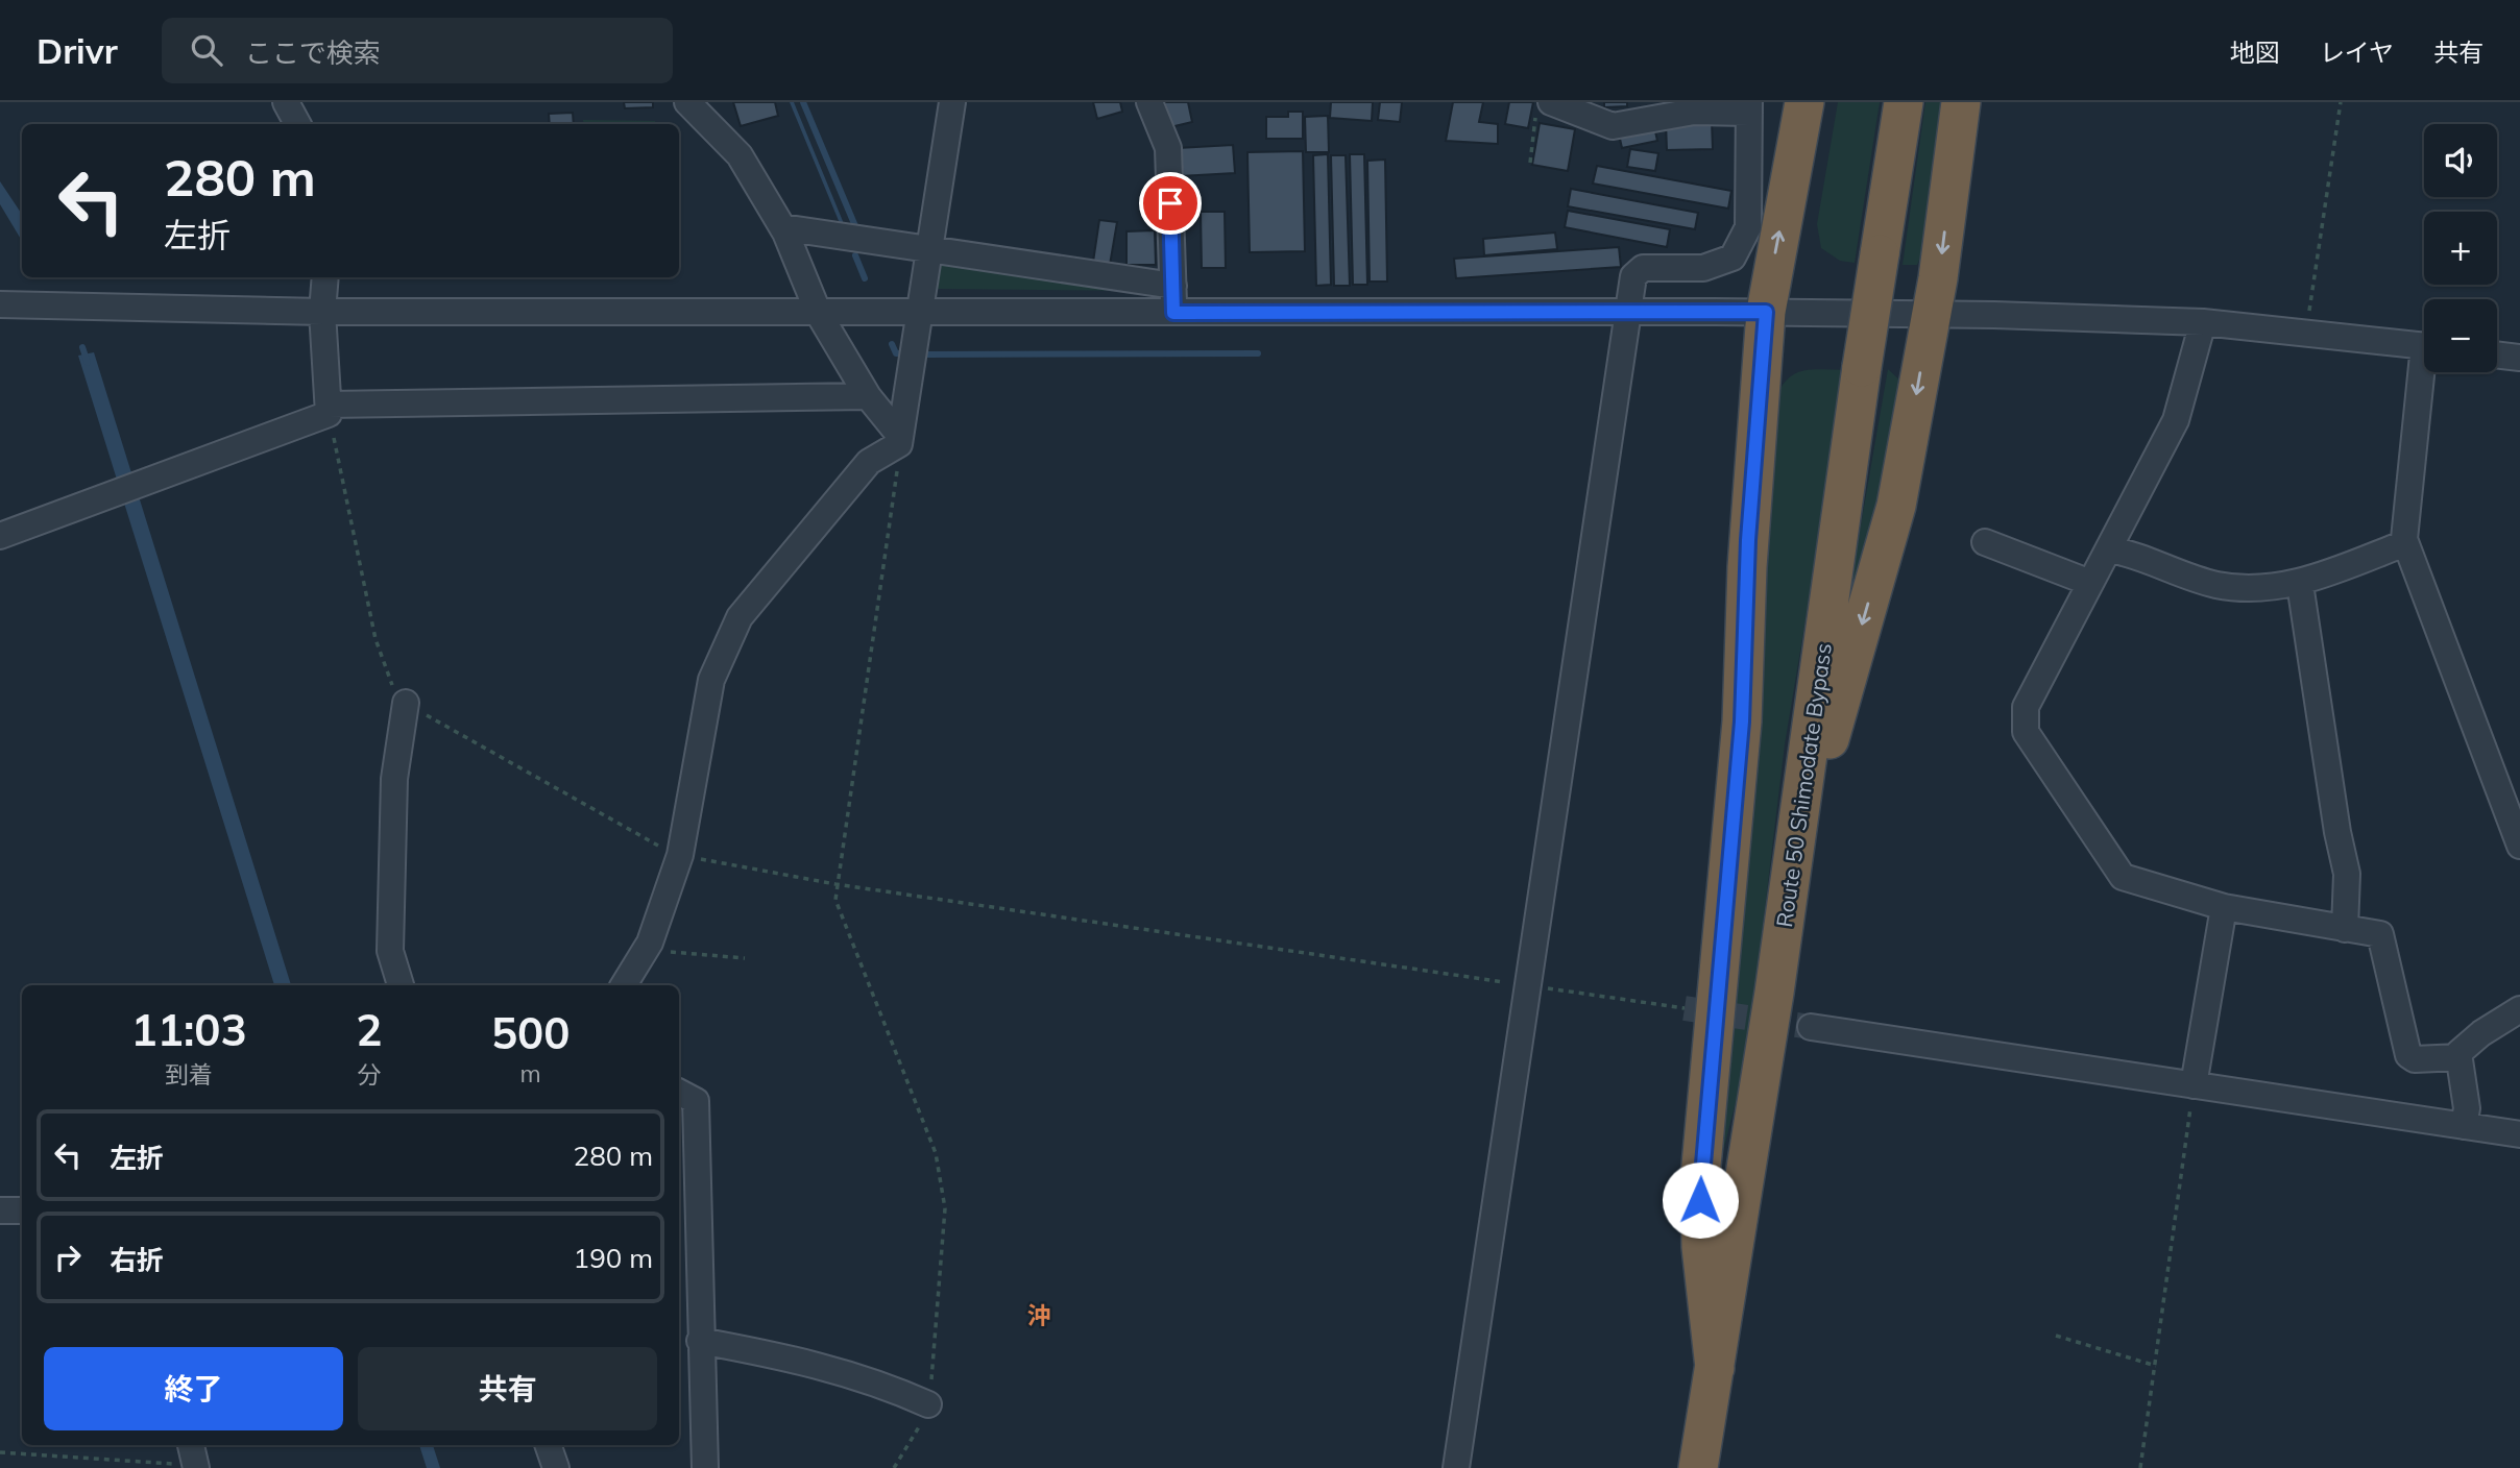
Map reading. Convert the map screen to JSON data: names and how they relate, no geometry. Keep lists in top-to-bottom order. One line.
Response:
{"streets":{"highway":["Route 50 Shimodate Bypass"]},"districts":["沖"],"page":{"header":"Drivr","search":"ここで検索","nav":["地図","レイヤ","共有"],"map_buttons":["+","−"],"turn":["280 m","左折"],"eta":["11:03","到着","2","分","500","m"],"list":[{"name":"左折","value":"280 m"},{"name":"右折","value":"190 m"}],"buttons":["終了","共有"]}}
